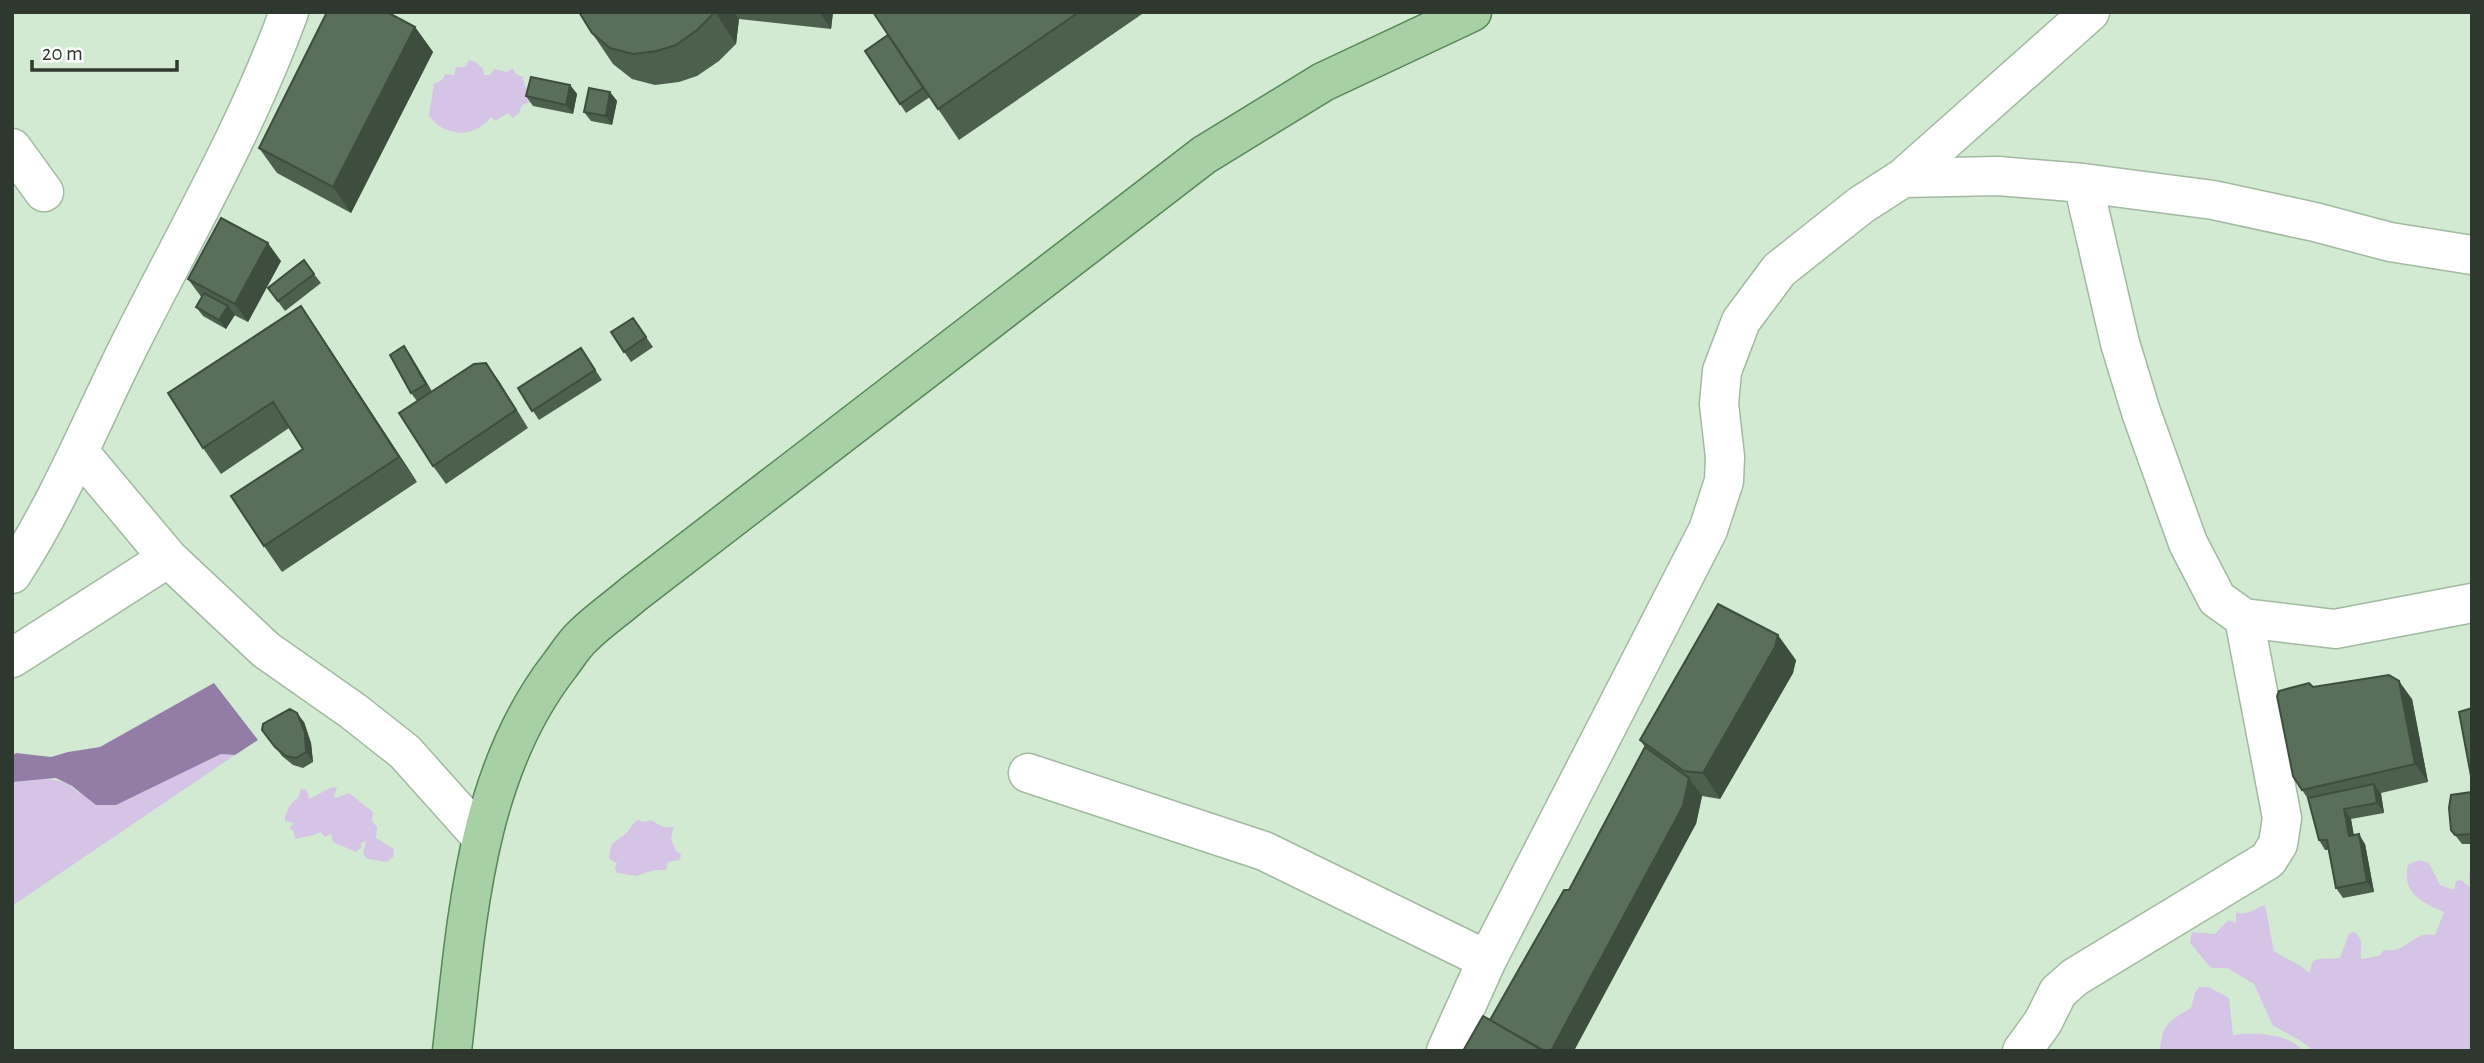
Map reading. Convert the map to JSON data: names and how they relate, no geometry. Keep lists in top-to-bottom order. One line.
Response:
{"scale_bar":"20 m"}
